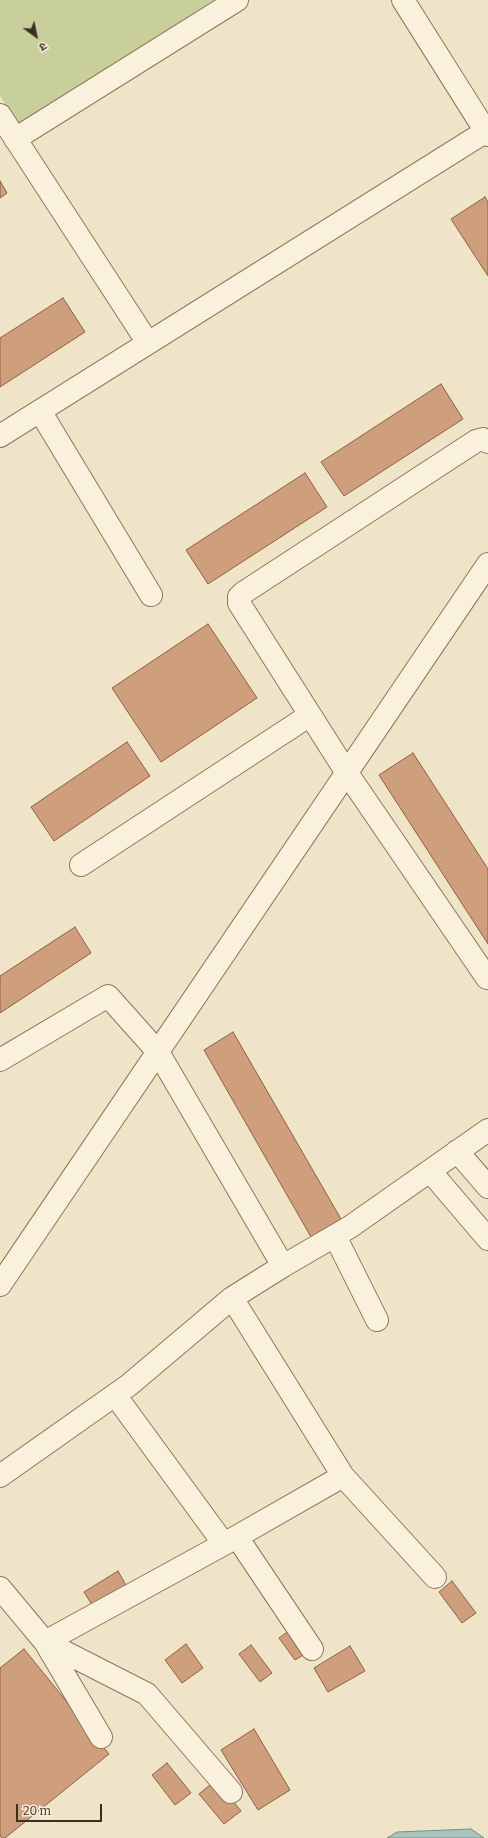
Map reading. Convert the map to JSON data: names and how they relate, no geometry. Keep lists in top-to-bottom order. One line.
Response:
{"scale_bar":"20 m","north":"bottom right"}
